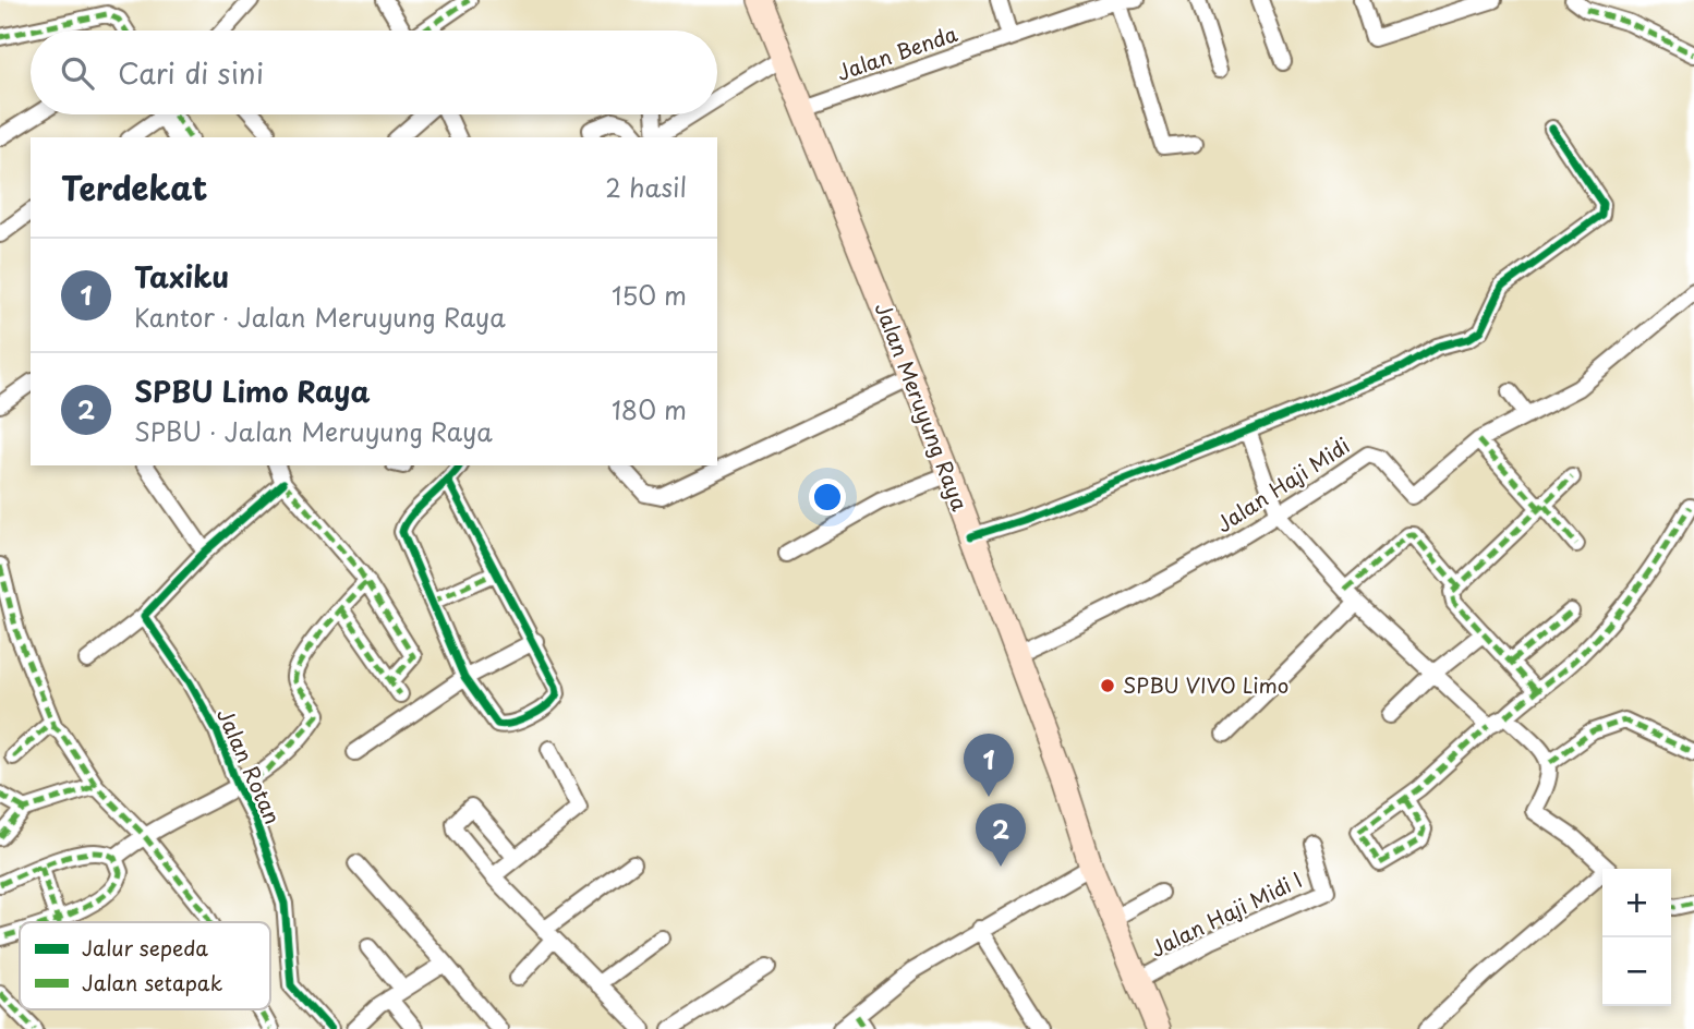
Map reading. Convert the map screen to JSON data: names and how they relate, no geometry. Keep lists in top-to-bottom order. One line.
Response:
{"streets":{"main road":["Jalan Meruyung Raya"],"street":["Jalan Benda","Jalan Haji Midi","Jalan Rotan","Jalan Haji Midi I"]},"crossings":[["Jalan Benda","Jalan Meruyung Raya"],["Jalan Meruyung Raya","Jalan Haji Midi"],["Jalan Meruyung Raya","Jalan Haji Midi I"]],"places":["SPBU VIVO Limo"],"legend":["Jalur sepeda","Jalan setapak"],"page":{"search":"Cari di sini","heading":["Terdekat","2 hasil"],"list":[{"mark":"1","name":"Taxiku","note":"Kantor · Jalan Meruyung Raya","value":"150 m"},{"mark":"2","name":"SPBU Limo Raya","note":"SPBU · Jalan Meruyung Raya","value":"180 m"}],"pins":["1","2"],"map_buttons":["+","−"]}}
